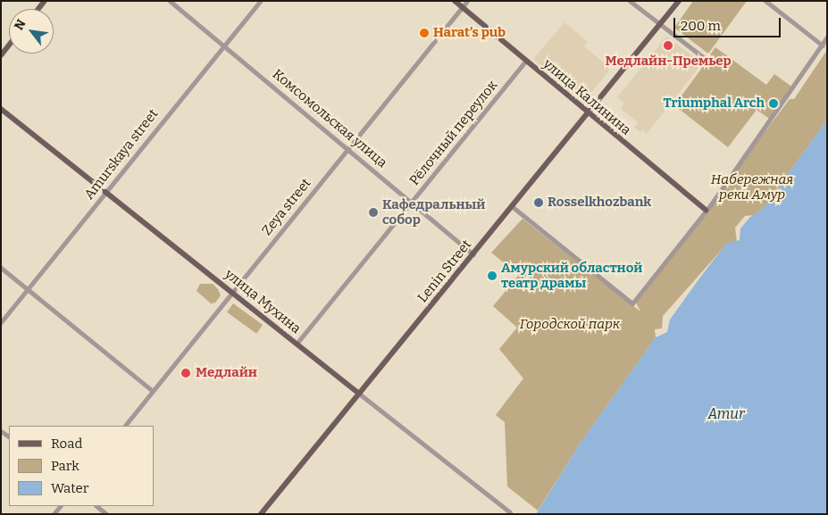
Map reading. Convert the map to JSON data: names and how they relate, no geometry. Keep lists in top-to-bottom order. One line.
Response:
{"streets":{"main road":["улица Калинина","Lenin Street","улица Мухина"],"street":["Комсомольская улица","Рёлочный переулок","Amurskaya street","Zeya street"]},"crossings":[["улица Калинина","Рёлочный переулок"],["улица Калинина","Zeya street"],["улица Калинина","Lenin Street"],["Комсомольская улица","Рёлочный переулок"],["Комсомольская улица","Amurskaya street"],["Комсомольская улица","Zeya street"],["Комсомольская улица","Lenin Street"],["Рёлочный переулок","улица Мухина"],["Amurskaya street","улица Мухина"],["Zeya street","улица Мухина"],["Lenin Street","улица Мухина"]],"water":["Amur"],"parks":["Набережная реки Амур","Городской парк"],"places":["Harat’s pub","Медлайн-Премьер","Triumphal Arch","Rosselkhozbank","Кафедральный собор","Амурский областной театр драмы","Медлайн"],"legend":["Road","Park","Water"],"scale_bar":"200 m","north":"top left"}
